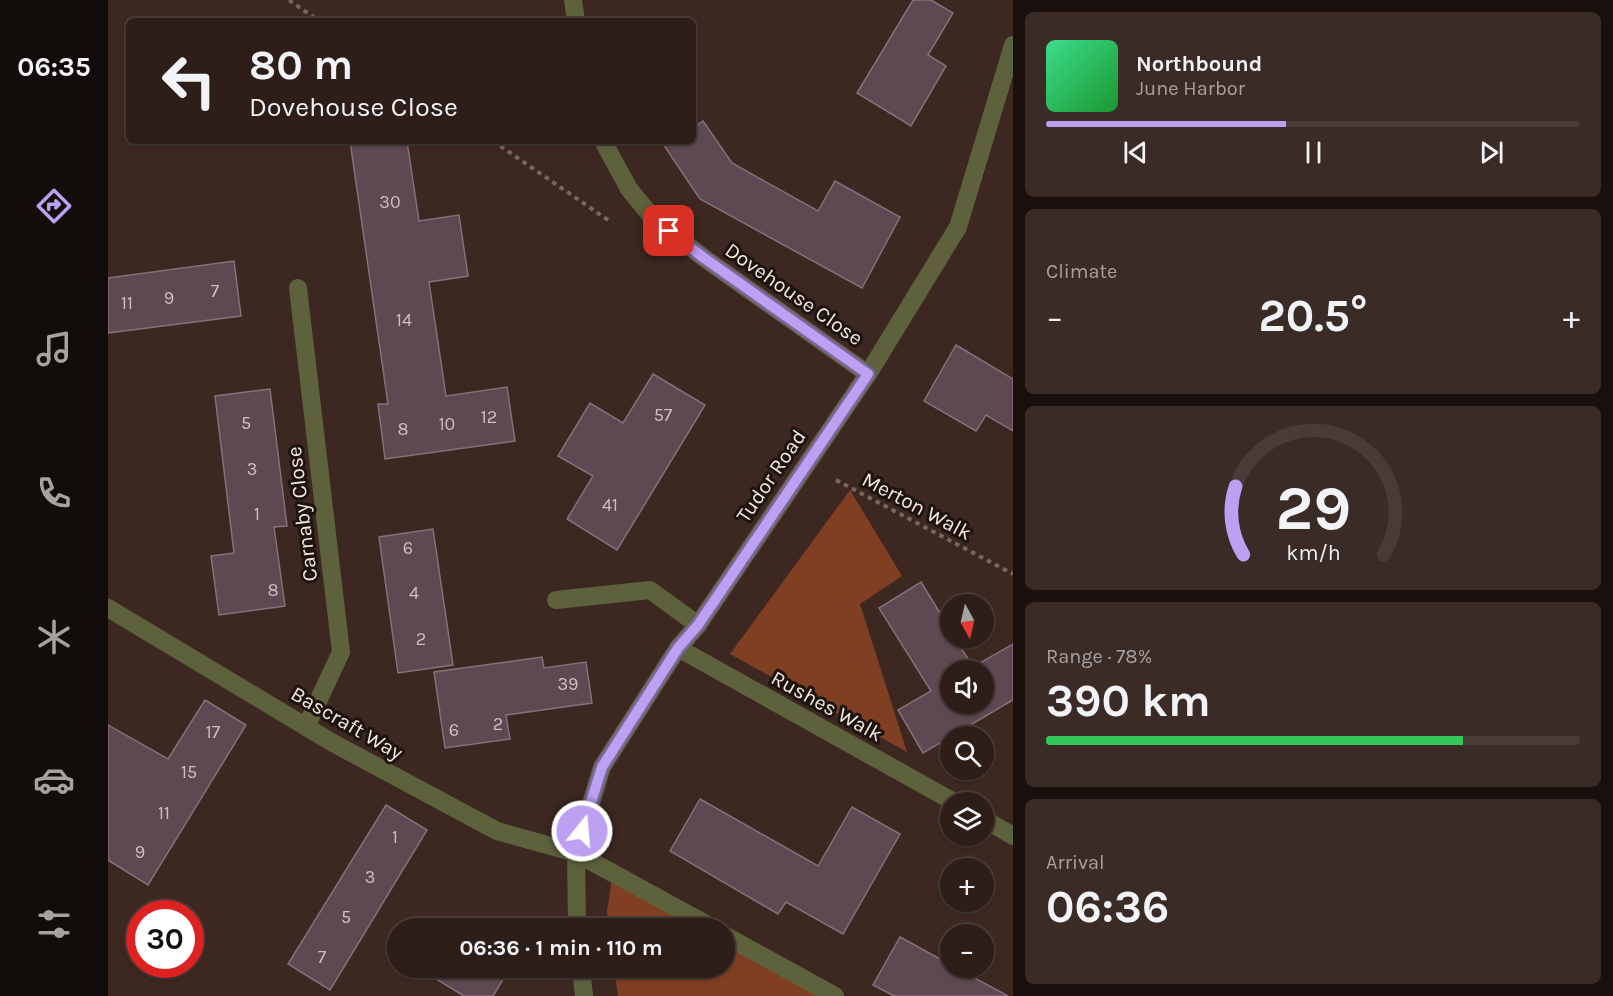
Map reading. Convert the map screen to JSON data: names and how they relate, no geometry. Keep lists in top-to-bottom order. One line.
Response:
{"streets":{"street":["Dovehouse Close","Tudor Road","Carnaby Close","Rushes Walk","Bascraft Way"],"path":["Merton Walk"]},"crossings":[["Dovehouse Close","Tudor Road"],["Tudor Road","Merton Walk"],["Tudor Road","Rushes Walk"],["Tudor Road","Bascraft Way"],["Carnaby Close","Bascraft Way"]],"house_numbers":["30","7","9","11","14","57","12","5","10","8","3","41","1","6","8","4","2","39","2","6","17","15","11","1","9","3","5","7"],"north":"bottom","page":{"tabs":"06:35","turn":["80 m","Dovehouse Close"],"song":["Northbound","June Harbor"],"tile":["Climate",["Range · 78%","390 km"],["Arrival","06:36"]],"heat":["−","20.5°","+"],"map_buttons":["+","−"],"limit":"30","trip":"06:36 · 1 min · 110 m","gauge":["29","km/h"]}}
